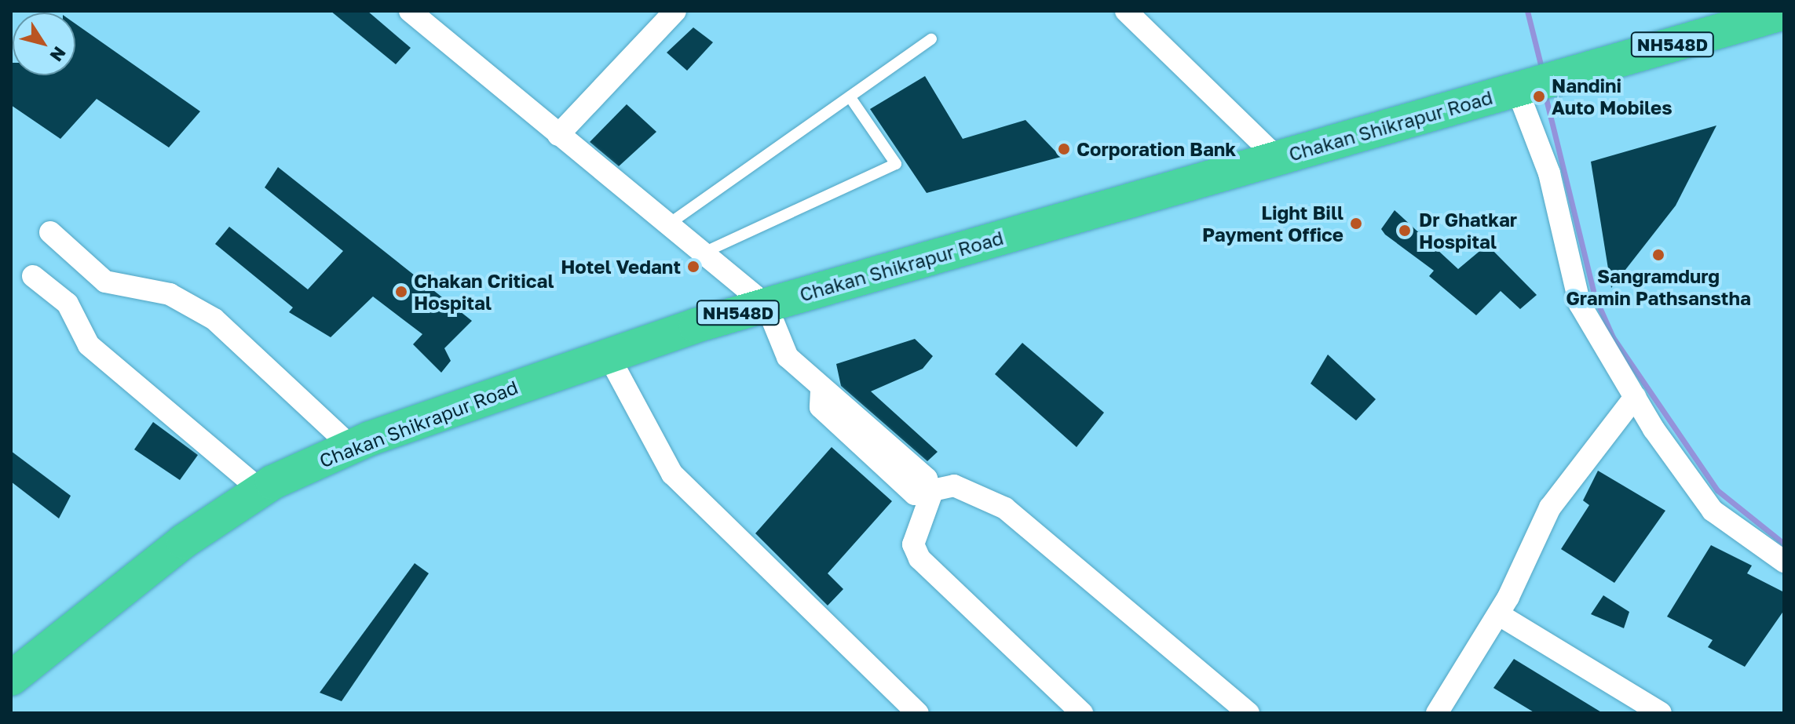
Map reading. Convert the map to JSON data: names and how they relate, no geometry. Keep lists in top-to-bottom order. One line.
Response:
{"streets":{"highway":["NH548D","Chakan Shikrapur Road"]},"places":["Nandini Auto Mobiles","Corporation Bank","Light Bill Payment Office","Dr Ghatkar Hospital","Sangramdurg Gramin Pathsanstha","Hotel Vedant","Chakan Critical Hospital"],"north":"bottom right"}
